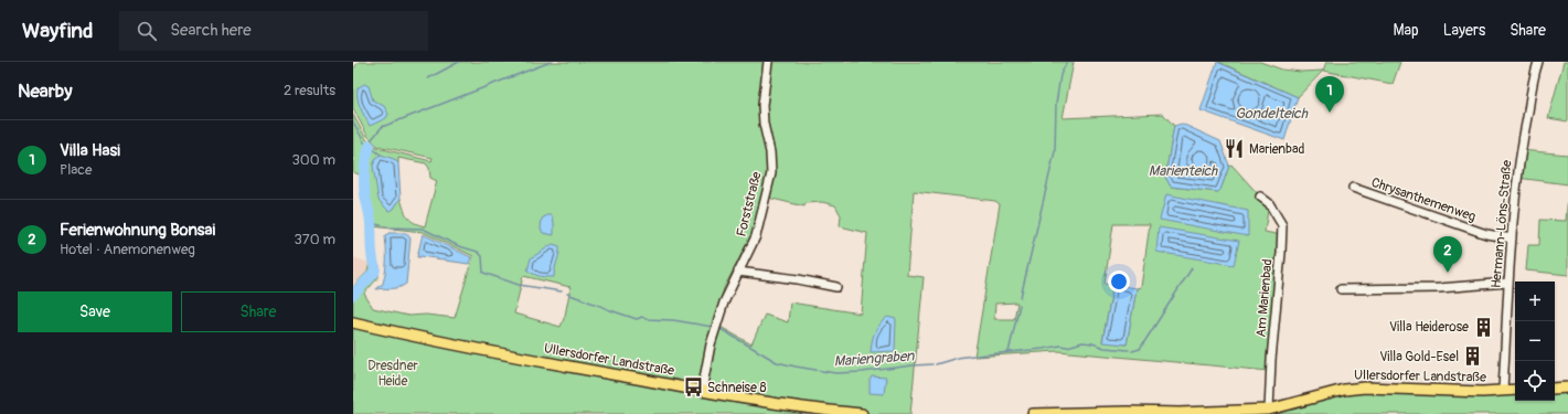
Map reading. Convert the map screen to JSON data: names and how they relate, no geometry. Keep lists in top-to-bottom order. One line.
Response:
{"streets":{"main road":["Ullersdorfer Landstraße"],"street":["Chrysanthemenweg","Forststraße","Hermann-Löns-Straße","Am Marienbad"]},"crossings":[["Chrysanthemenweg","Hermann-Löns-Straße"],["Forststraße","Ullersdorfer Landstraße"],["Hermann-Löns-Straße","Ullersdorfer Landstraße"],["Am Marienbad","Ullersdorfer Landstraße"]],"water":["Gondelteich","Marienteich","Mariengraben"],"parks":["Dresdner Heide"],"places":{"restaurant":["Marienbad"],"building":["Villa Heiderose","Villa Gold-Esel"],"bus stop":["Schneise 8"]},"page":{"header":"Wayfind","search":"Search here","nav":["Map","Layers","Share"],"heading":["Nearby","2 results"],"pins":["1","2"],"list":[{"mark":"1","name":"Villa Hasi","note":"Place","value":"300 m"},{"mark":"2","name":"Ferienwohnung Bonsai","note":"Hotel · Anemonenweg","value":"370 m"}],"buttons":["Save","Share"],"map_buttons":["+","−"]}}
